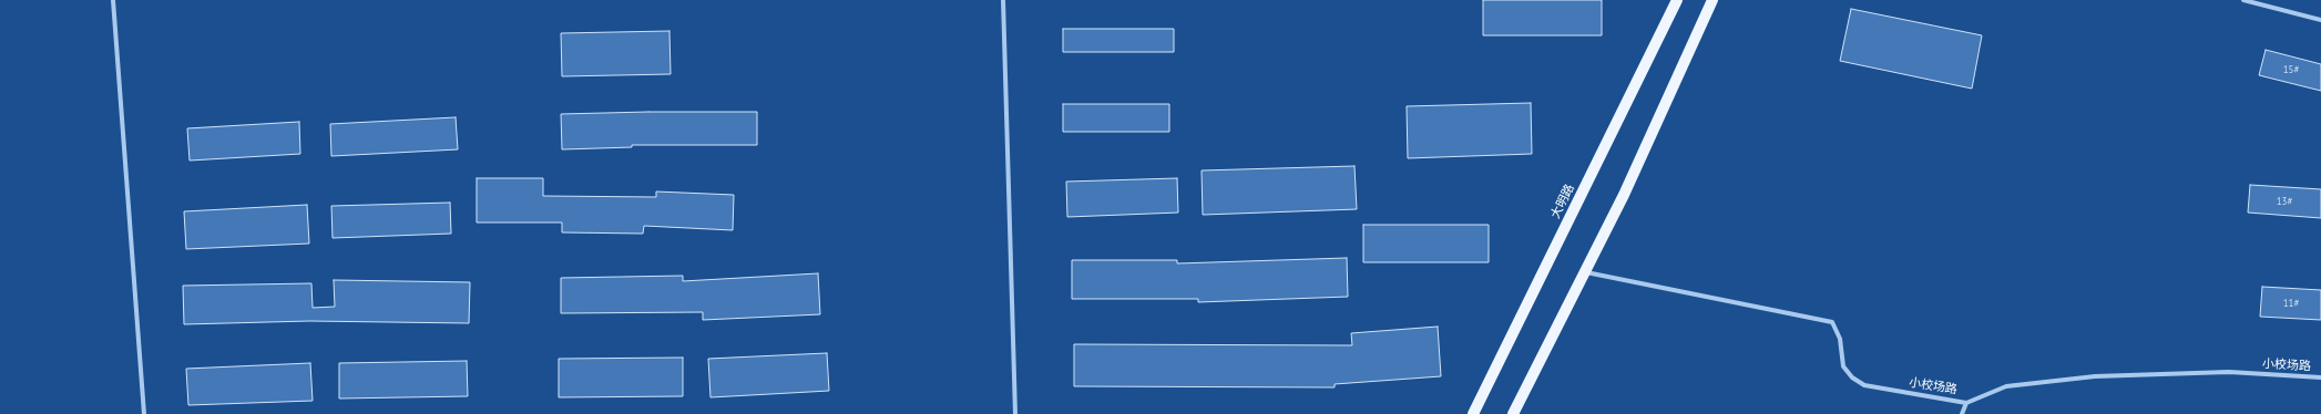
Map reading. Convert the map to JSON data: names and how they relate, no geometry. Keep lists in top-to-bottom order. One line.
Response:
{"streets":{"main road":["大明路"],"street":["小校场路"]},"house_numbers":["15#","13#","11#"]}
